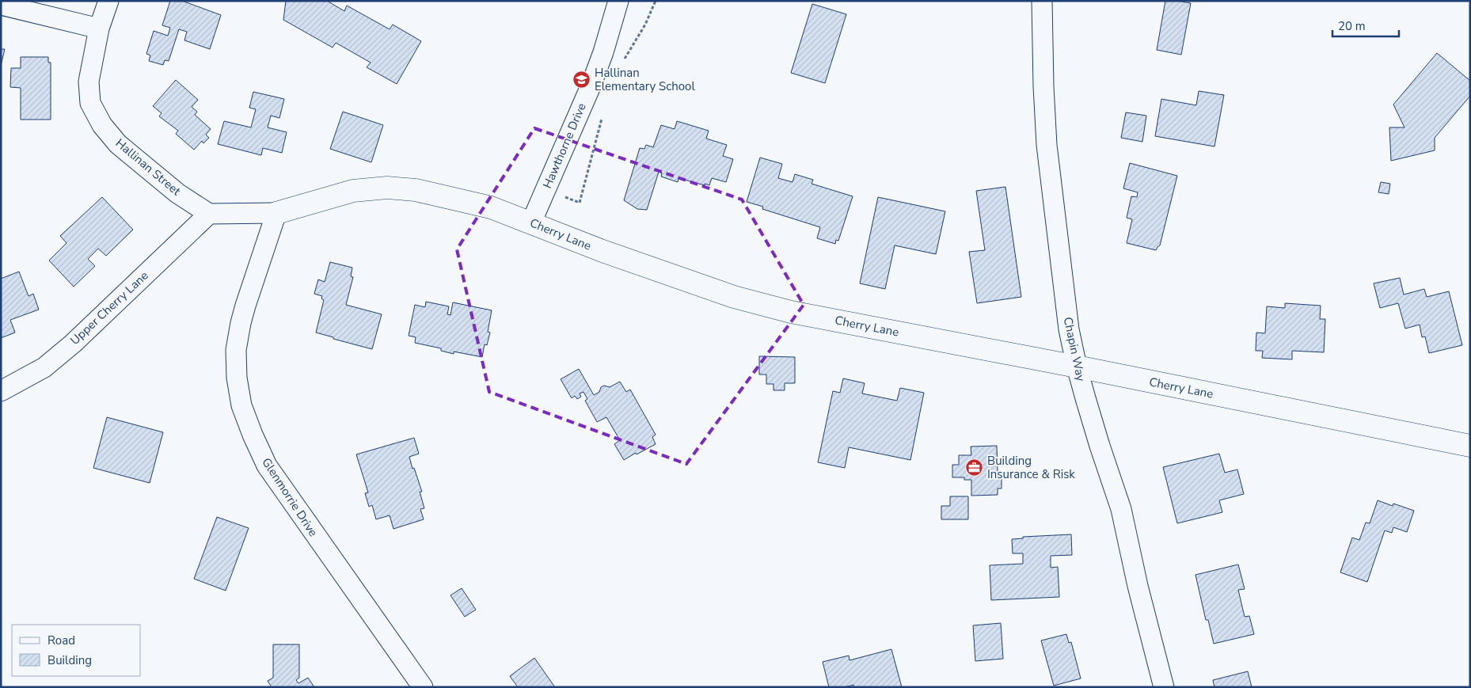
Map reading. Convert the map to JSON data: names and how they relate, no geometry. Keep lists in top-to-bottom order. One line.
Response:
{"streets":{"street":["Hawthorne Drive","Hallinan Street","Cherry Lane","Upper Cherry Lane","Chapin Way","Glenmorrie Drive"]},"crossings":[["Hawthorne Drive","Cherry Lane"],["Hallinan Street","Upper Cherry Lane"],["Cherry Lane","Chapin Way"],["Cherry Lane","Glenmorrie Drive"]],"places":{"school or university":["Hallinan Elementary School"],"office":["Building Insurance & Risk"]},"legend":["Road","Building"],"scale_bar":"20 m"}
